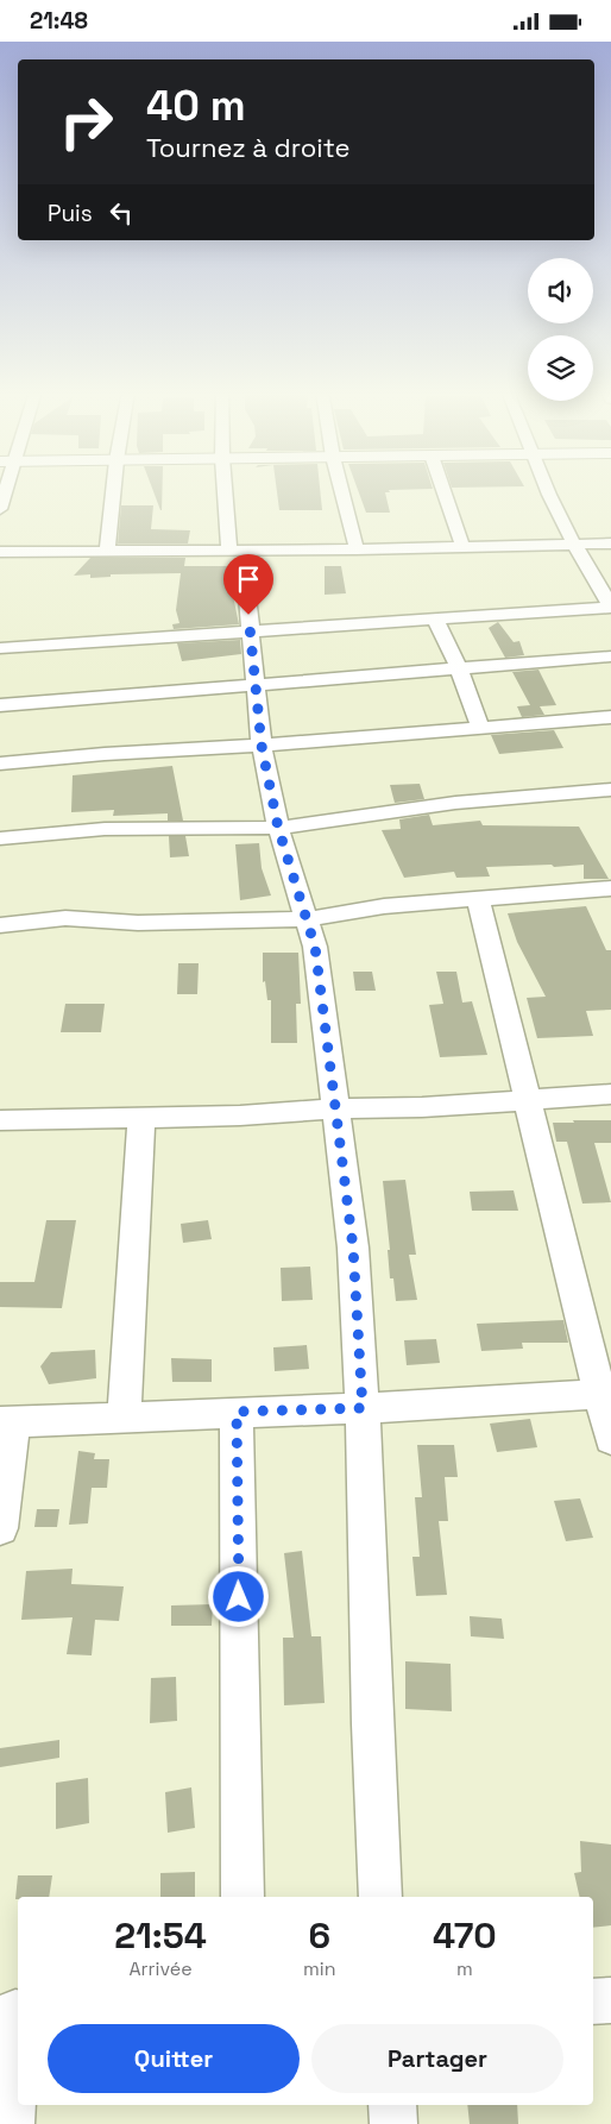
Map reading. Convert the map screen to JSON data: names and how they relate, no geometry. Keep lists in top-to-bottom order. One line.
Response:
{"page":{"status":"21:48","turn":["40 m","Tournez à droite"],"then":"Puis","eta":["21:54","Arrivée","6","min","470","m"],"buttons":["Quitter","Partager"]}}
